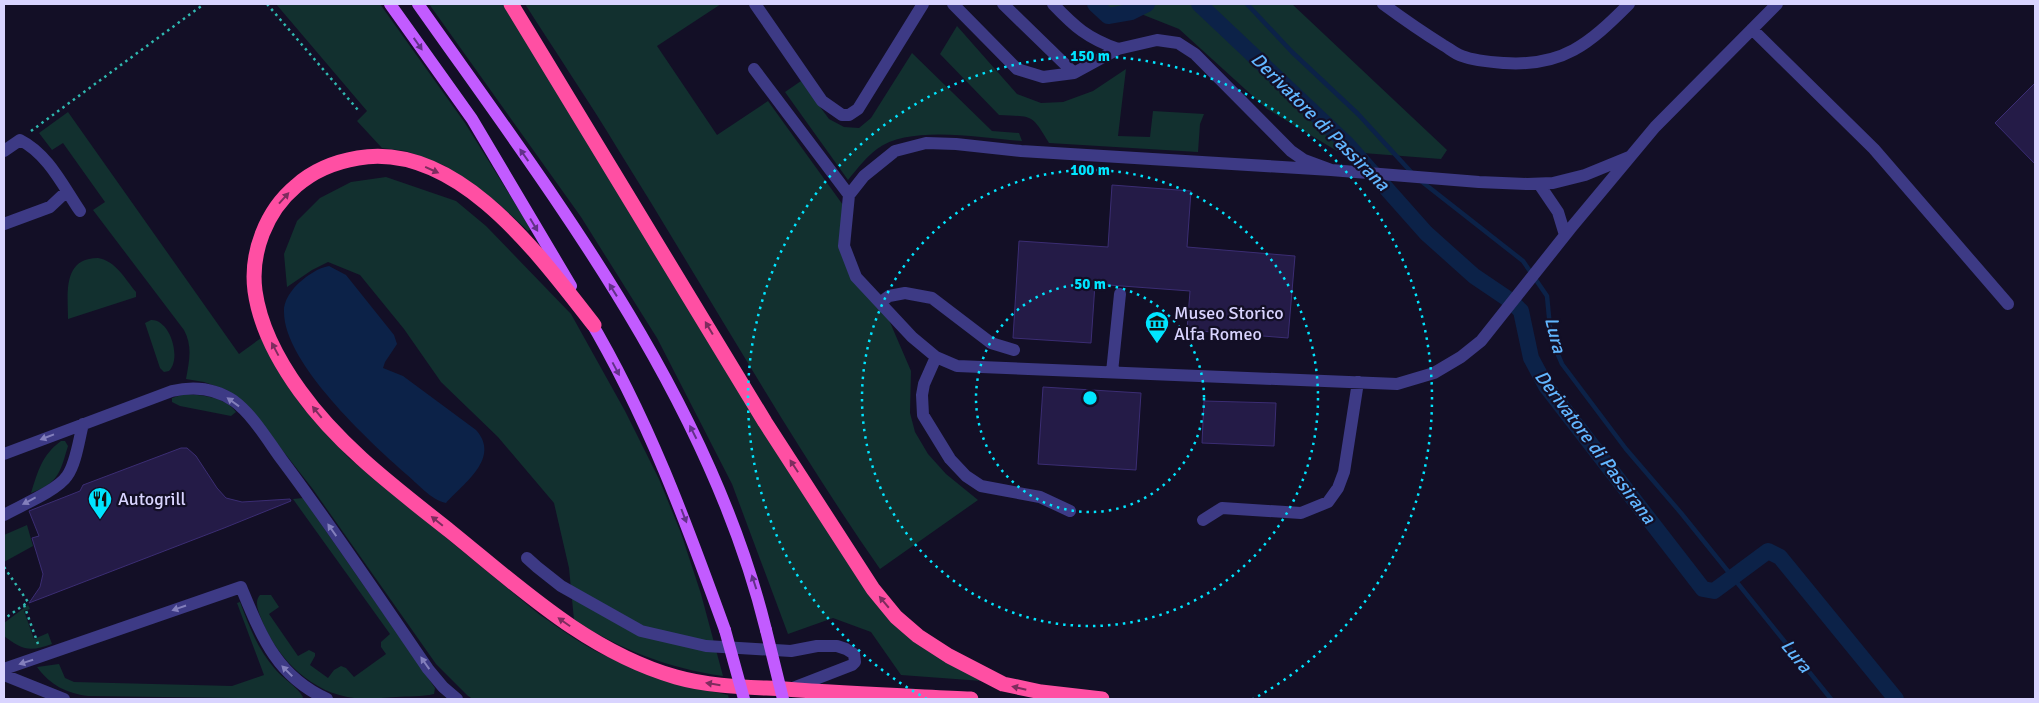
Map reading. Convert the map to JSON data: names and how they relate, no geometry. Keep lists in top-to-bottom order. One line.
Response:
{"water":["Derivatore di Passirana","Lura"],"places":{"museum":["Museo Storico Alfa Romeo"],"restaurant":["Autogrill"]},"rings":["150 m","100 m","50 m"]}
